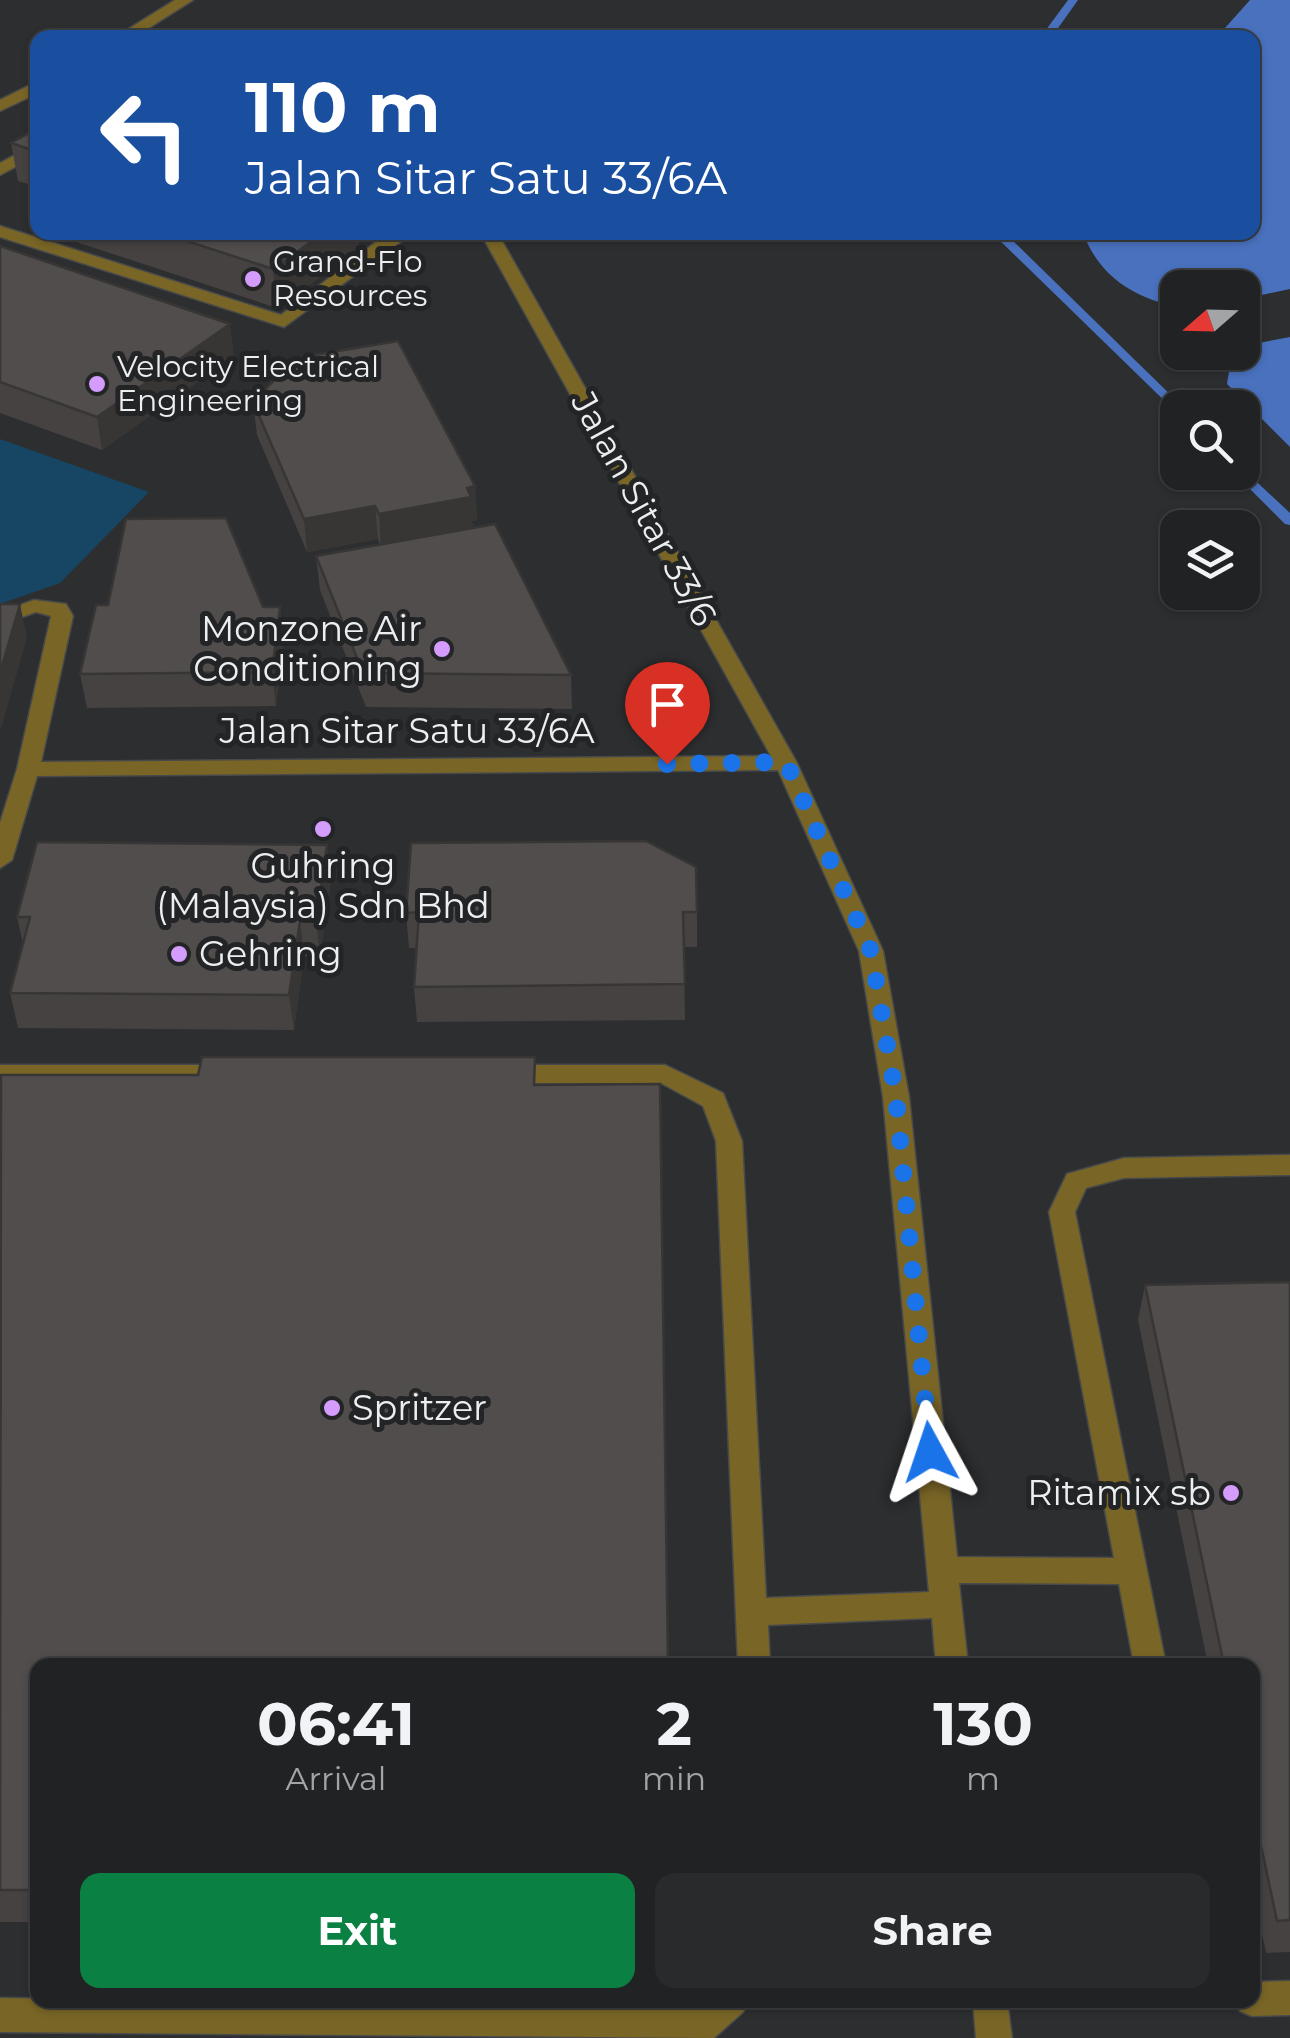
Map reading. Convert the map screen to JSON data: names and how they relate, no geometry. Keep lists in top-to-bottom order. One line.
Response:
{"streets":{"street":["Jalan Sitar 33/6","Jalan Sitar Satu 33/6A"]},"crossings":[["Jalan Sitar 33/6","Jalan Sitar Satu 33/6A"]],"places":["Grand-Flo Resources","Velocity Electrical Engineering","Monzone Air Conditioning","Guhring (Malaysia) Sdn Bhd","Gehring","Spritzer","Ritamix sb"],"north":"left","page":{"turn":["110 m","Jalan Sitar Satu 33/6A"],"eta":["06:41","Arrival","2","min","130","m"],"buttons":["Exit","Share"]}}
